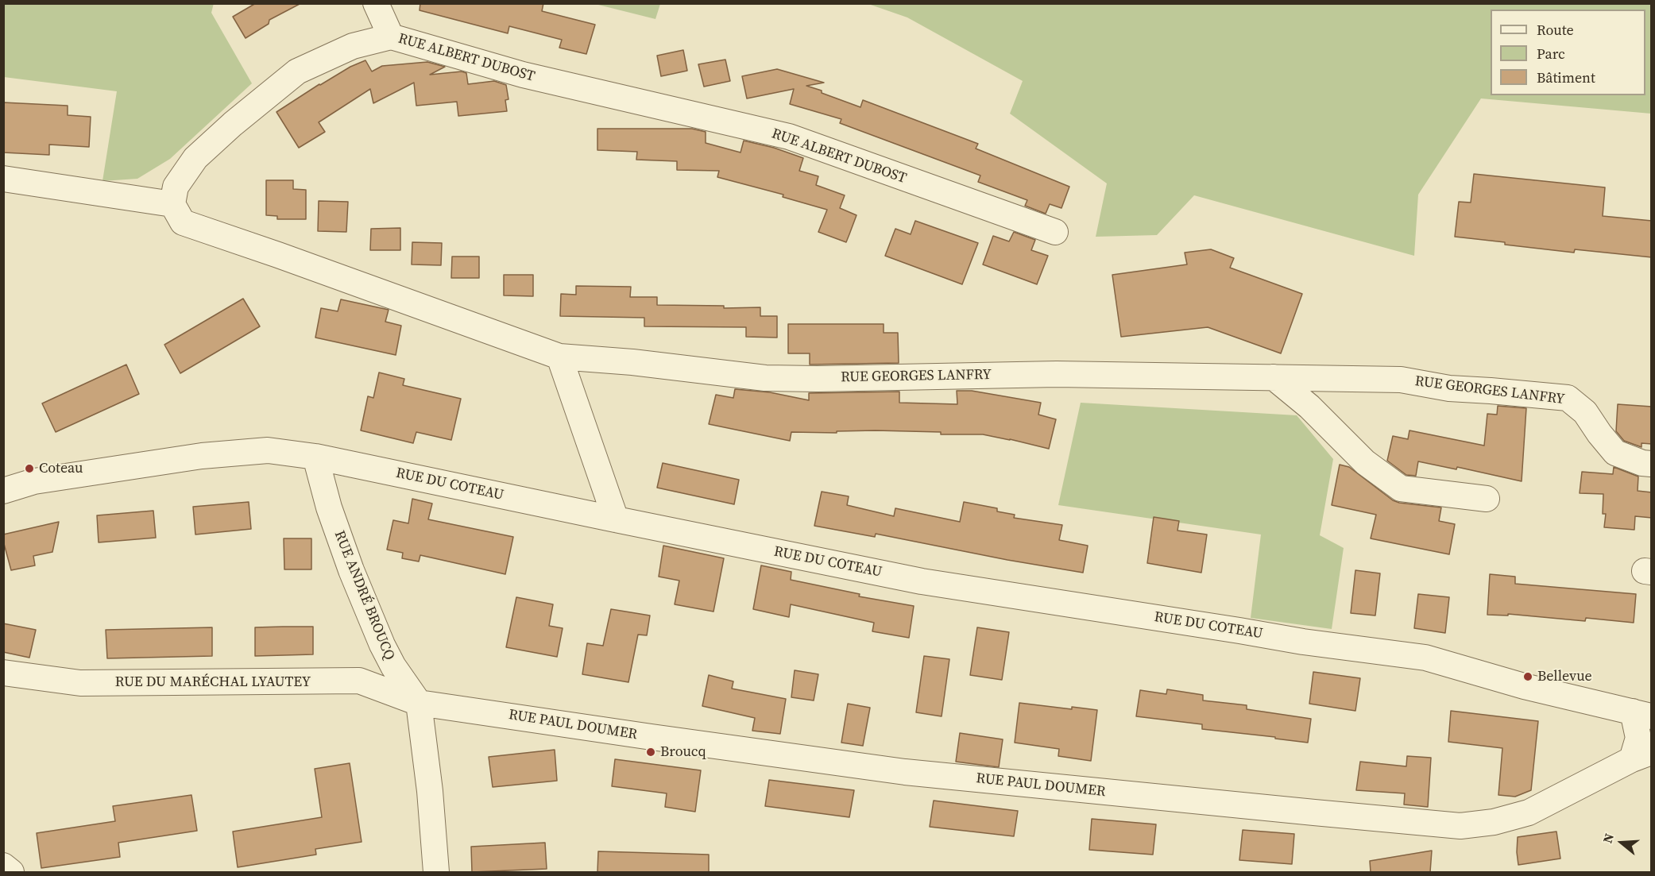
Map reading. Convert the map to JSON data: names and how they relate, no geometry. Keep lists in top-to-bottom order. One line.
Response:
{"streets":{"street":["RUE ALBERT DUBOST","RUE GEORGES LANFRY","RUE DU COTEAU","RUE ANDRÉ BROUCQ","RUE DU MARÉCHAL LYAUTEY","RUE PAUL DOUMER"]},"crossings":[["RUE DU COTEAU","RUE ANDRÉ BROUCQ"],["RUE ANDRÉ BROUCQ","RUE DU MARÉCHAL LYAUTEY"],["RUE ANDRÉ BROUCQ","RUE PAUL DOUMER"],["RUE DU MARÉCHAL LYAUTEY","RUE PAUL DOUMER"]],"places":["Coteau","Bellevue","Broucq"],"legend":["Route","Parc","Bâtiment"],"north":"left"}
